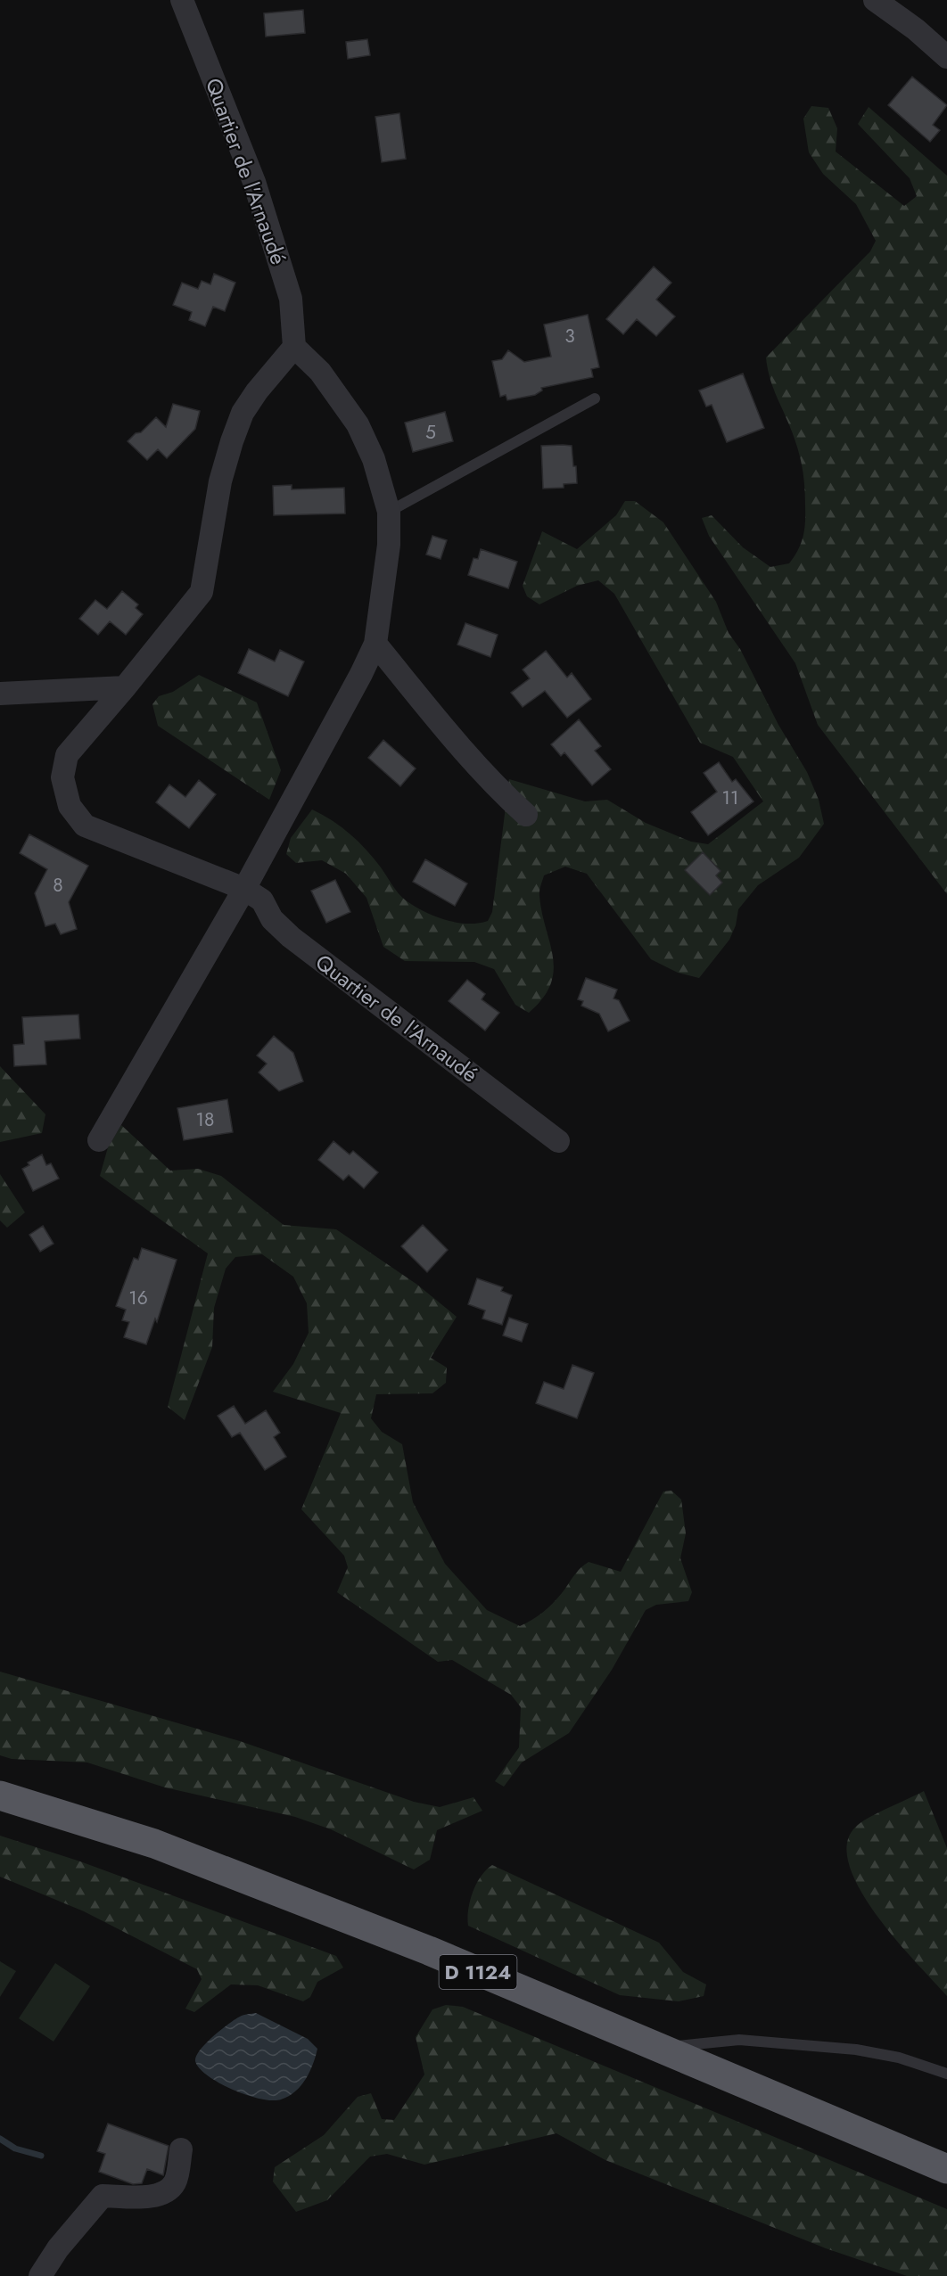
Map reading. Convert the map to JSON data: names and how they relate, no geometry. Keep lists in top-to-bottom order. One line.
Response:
{"streets":{"highway":["D 1124"],"street":["Quartier de l'Arnaudé"]},"house_numbers":["3","5","11","8","18","16"]}
